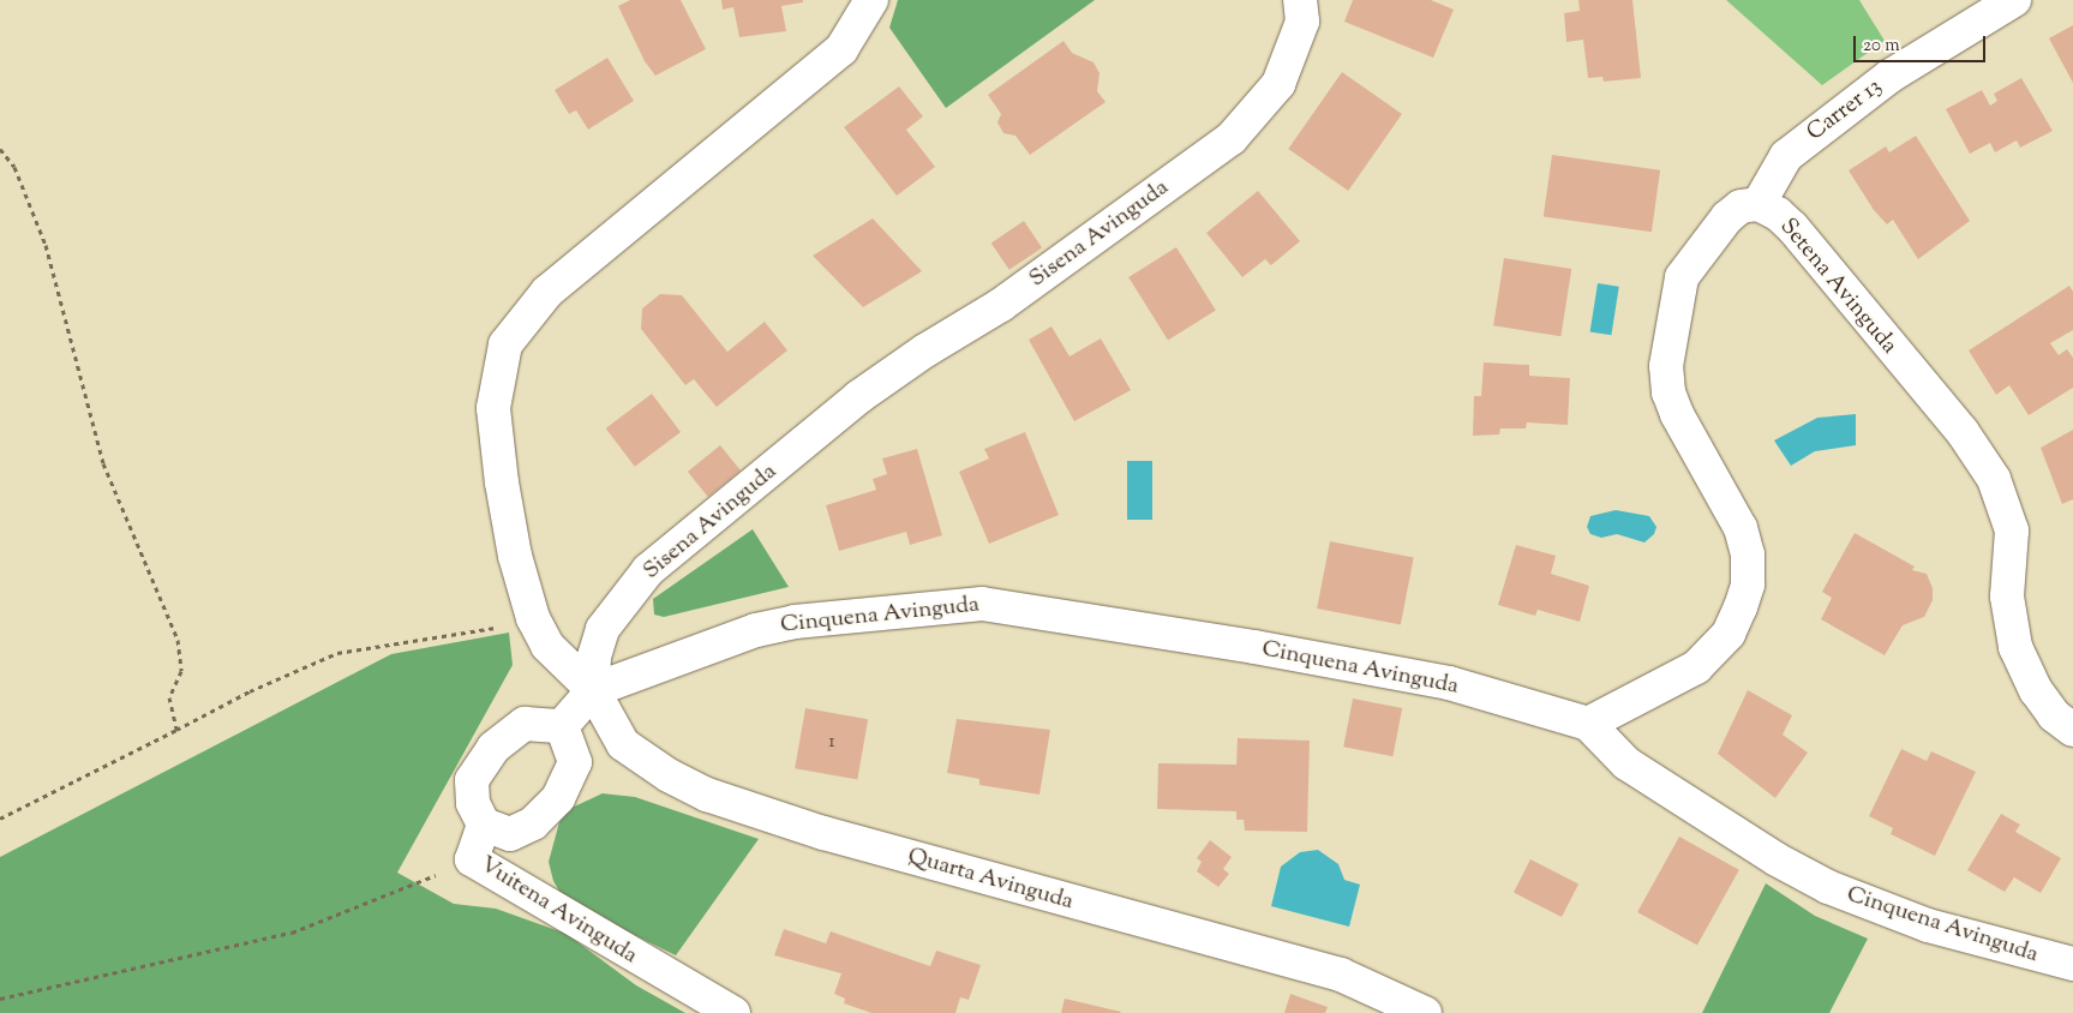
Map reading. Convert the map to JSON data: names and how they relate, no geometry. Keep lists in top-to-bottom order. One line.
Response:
{"streets":{"street":["Carrer 13","Sisena Avinguda","Setena Avinguda","Cinquena Avinguda","Quarta Avinguda","Vuitena Avinguda"]},"crossings":[["Carrer 13","Setena Avinguda"],["Sisena Avinguda","Cinquena Avinguda"],["Sisena Avinguda","Quarta Avinguda"],["Setena Avinguda","Cinquena Avinguda"],["Cinquena Avinguda","Quarta Avinguda"]],"house_numbers":["1"],"scale_bar":"20 m"}
